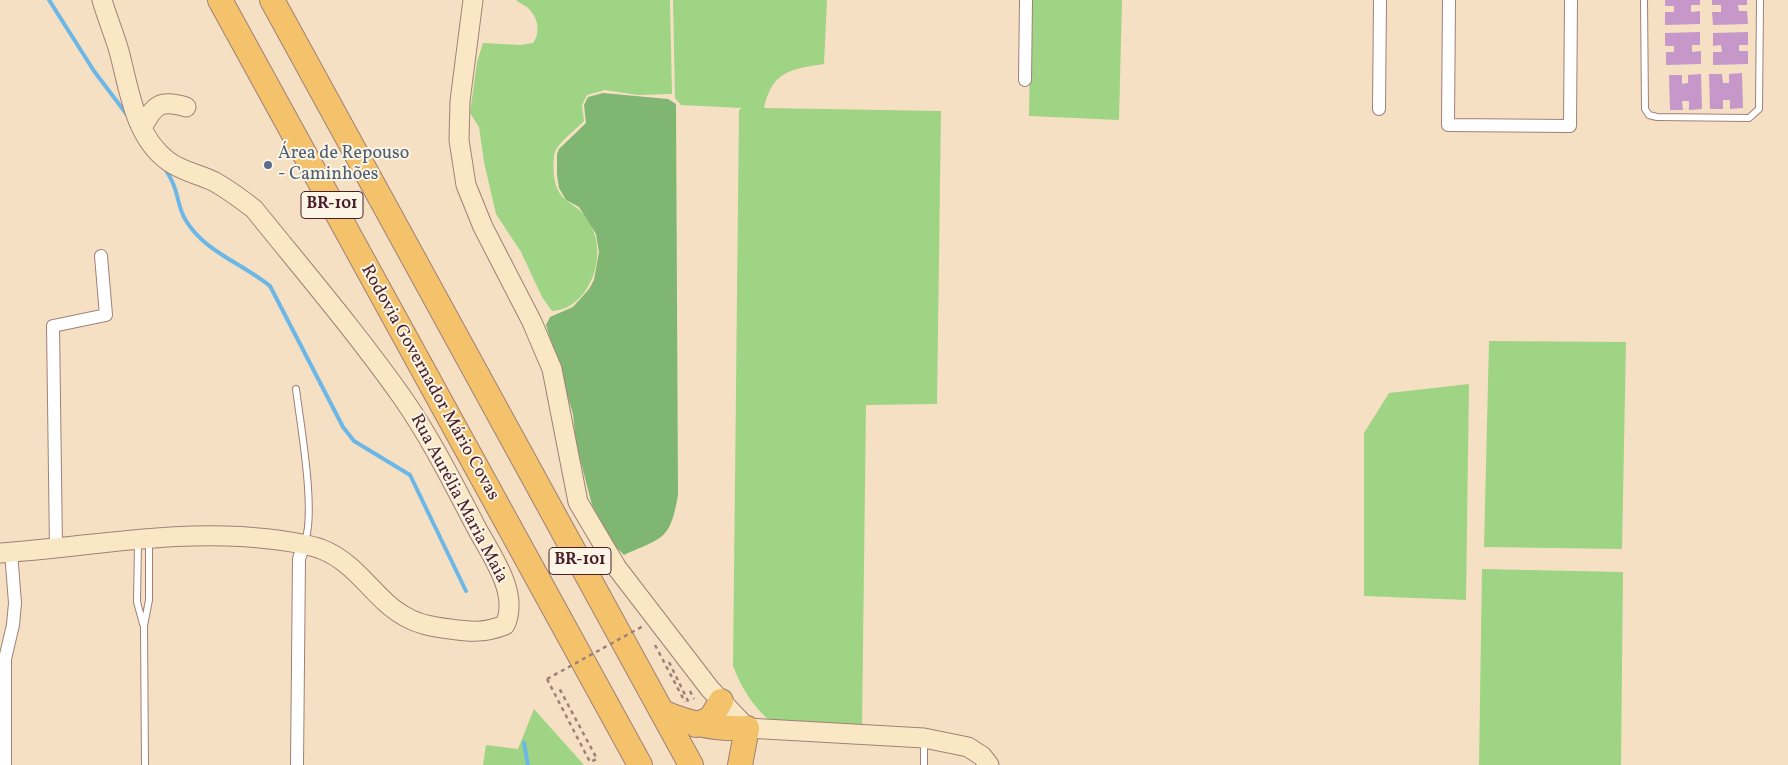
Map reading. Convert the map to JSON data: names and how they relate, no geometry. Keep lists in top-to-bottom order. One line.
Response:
{"streets":{"highway":["BR-101","Rodovia Governador Mário Covas"],"street":["Rua Aurélia Maria Maia"]},"places":["Área de Repouso - Caminhões"]}
